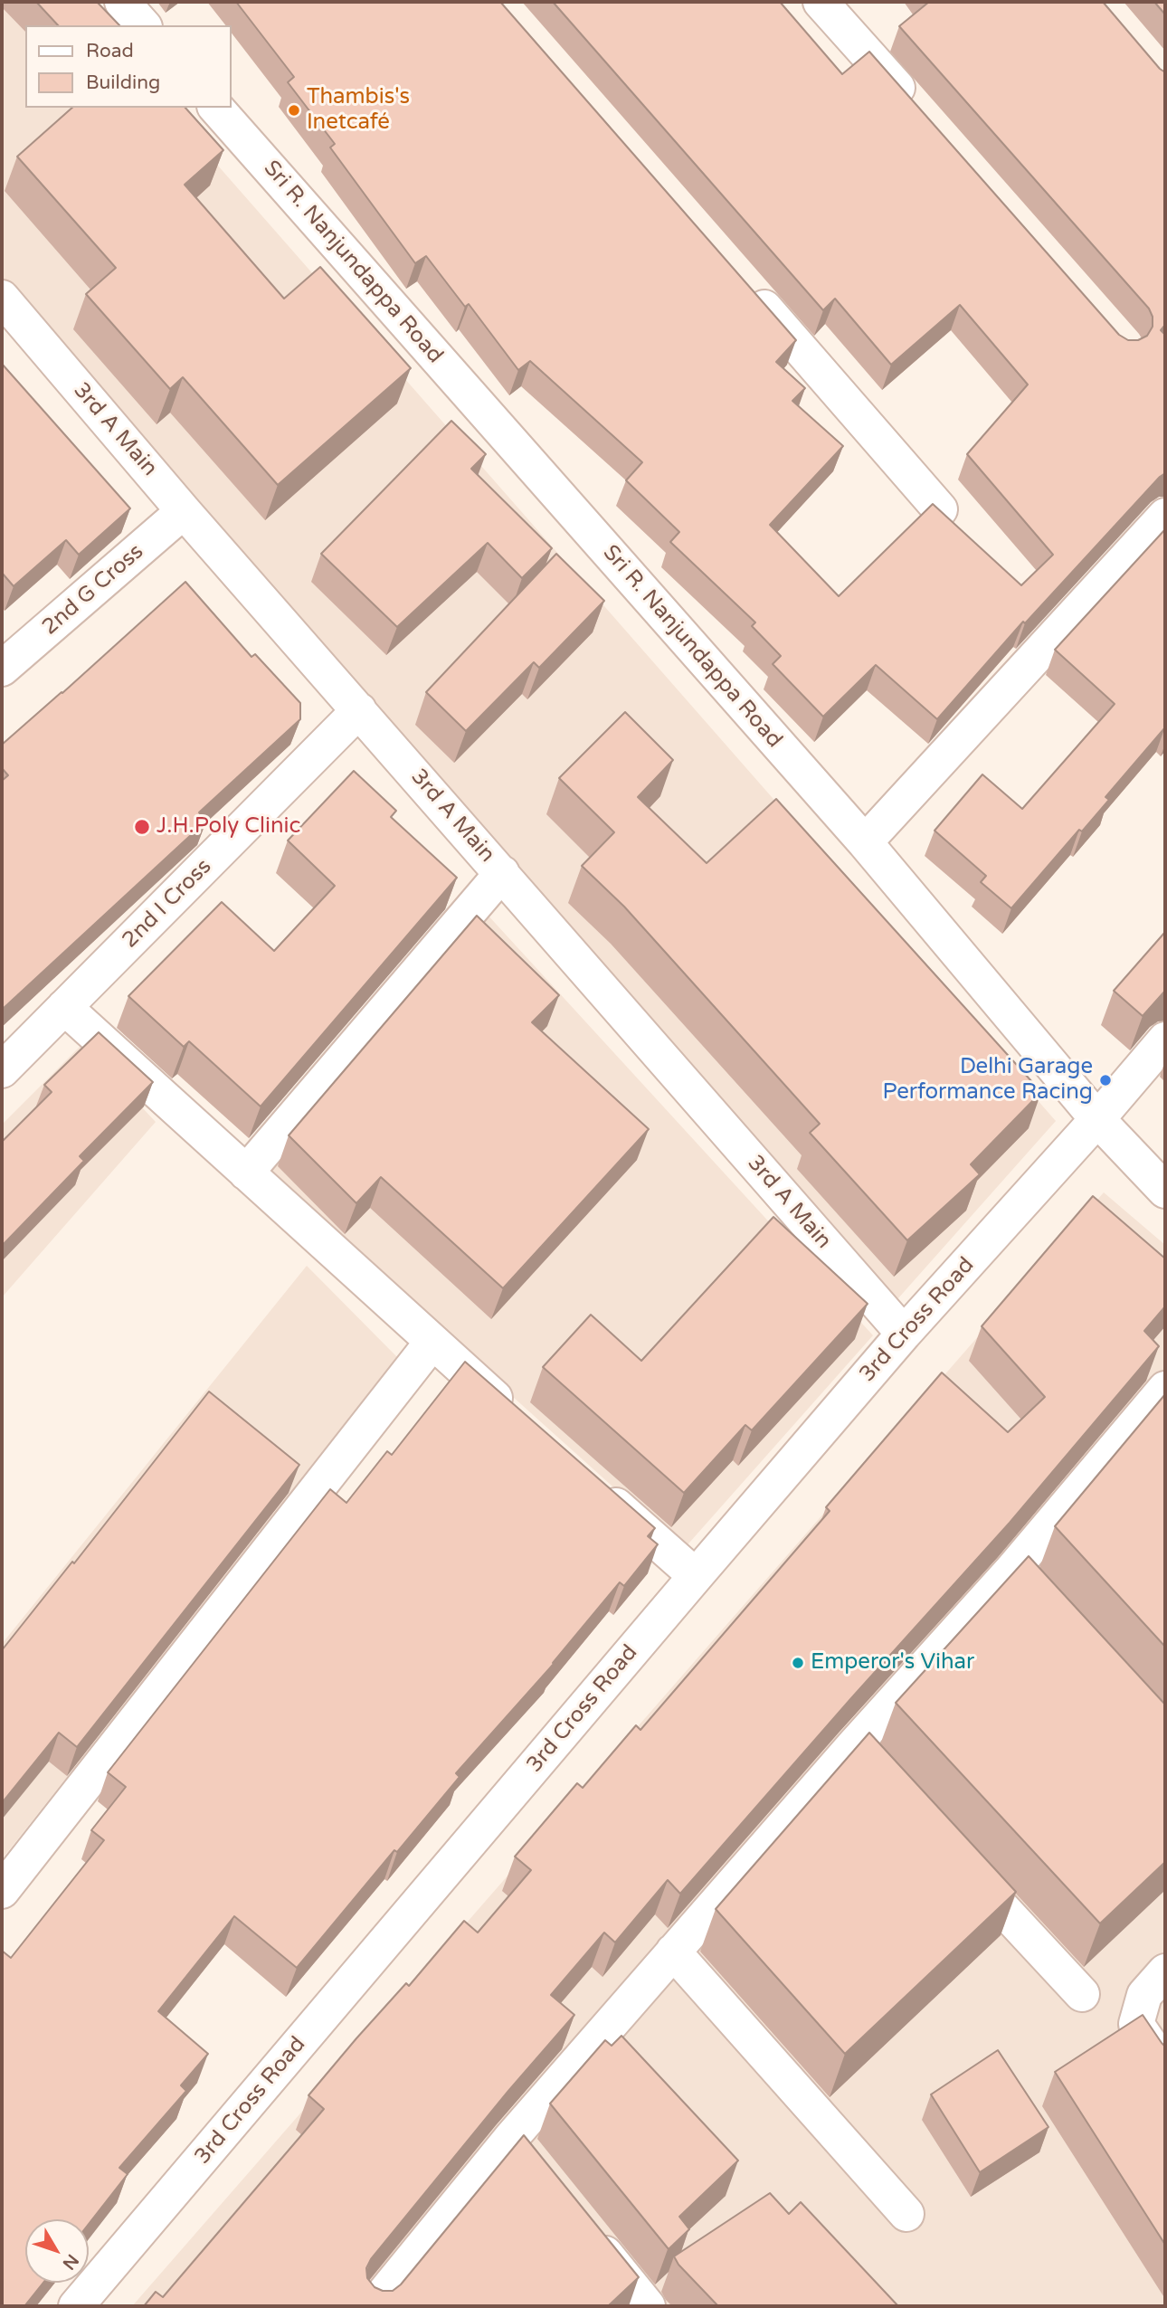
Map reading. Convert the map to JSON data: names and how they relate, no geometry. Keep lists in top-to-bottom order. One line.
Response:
{"streets":{"street":["Sri R. Nanjundappa Road","3rd A Main","2nd G Cross","2nd I Cross","3rd Cross Road"]},"crossings":[["Sri R. Nanjundappa Road","3rd Cross Road"],["3rd A Main","2nd G Cross"],["3rd A Main","2nd I Cross"],["3rd A Main","3rd Cross Road"]],"places":["Thambis's Inetcafé","J.H.Poly Clinic","Delhi Garage Performance Racing","Emperor's Vihar"],"legend":["Road","Building"],"north":"bottom right"}
